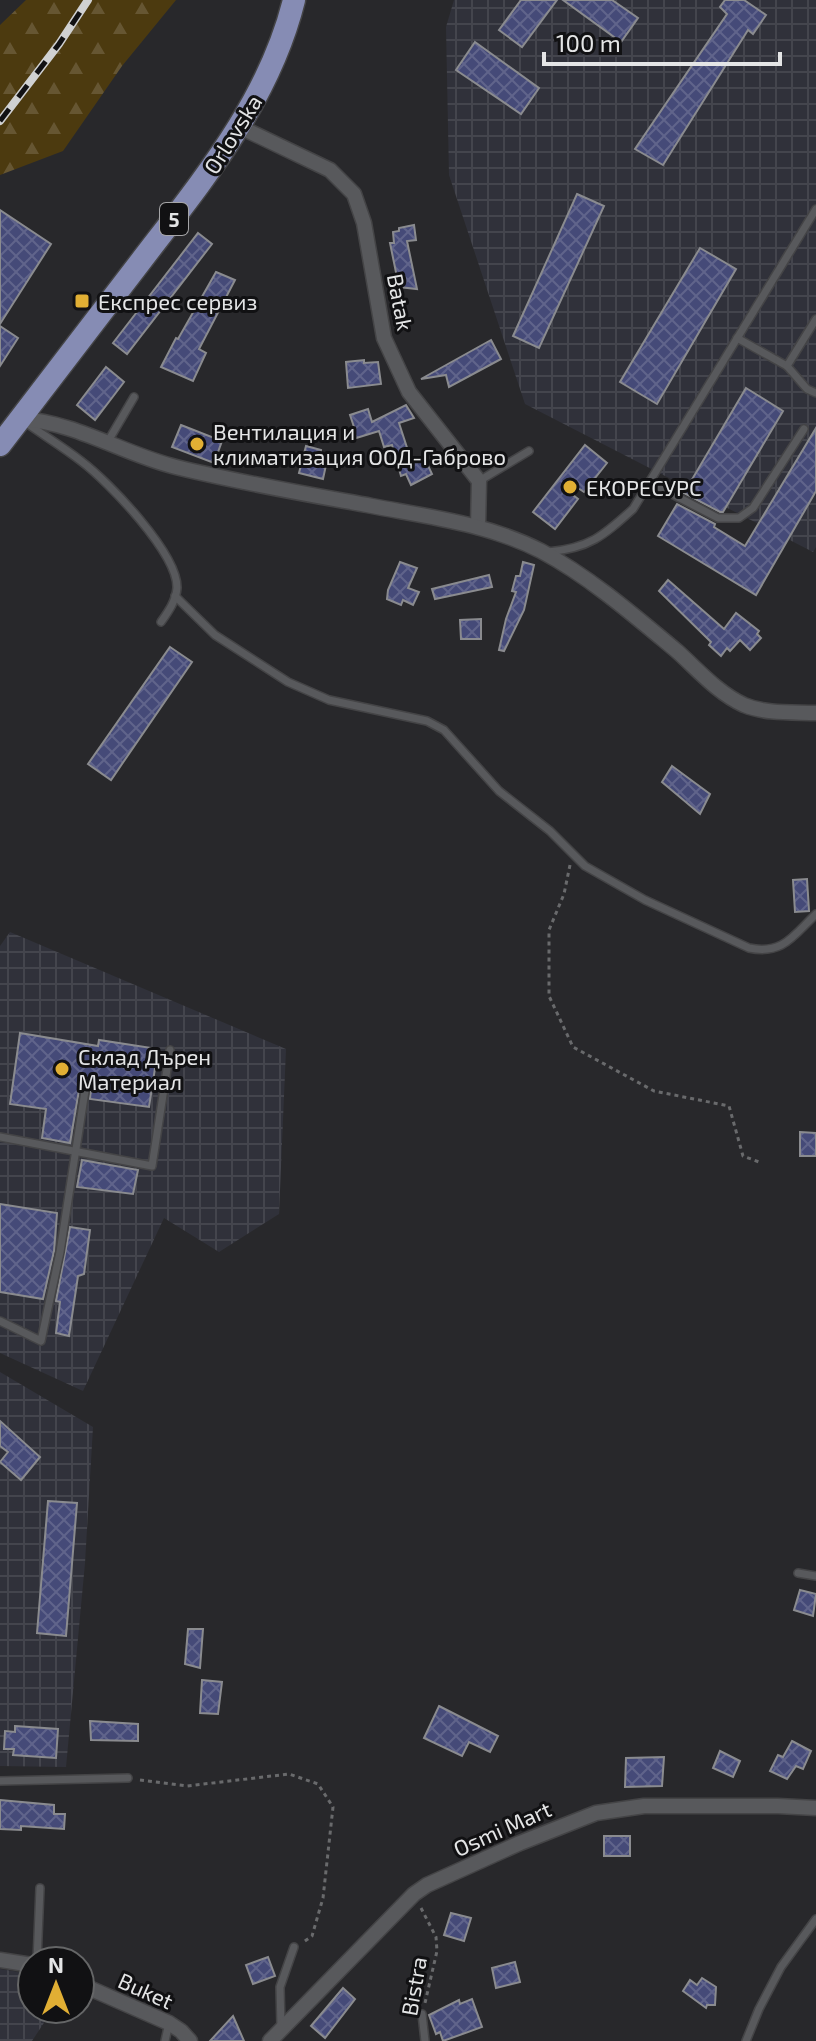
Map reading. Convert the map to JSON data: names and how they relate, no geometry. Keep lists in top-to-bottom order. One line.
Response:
{"streets":{"main road":["Orlovska","5"],"street":["Batak","Osmi Mart","Buket"],"lane":["Bistra"]},"crossings":[["Orlovska","Batak"],["Osmi Mart","Bistra"]],"places":{"transit":["Експрес сервиз"],"other":["Вентилация и климатизация ООД-Габрово","ЕКОРЕСУРС","Склад Дърен Материал"]},"scale_bar":"100 m","north":"top"}
